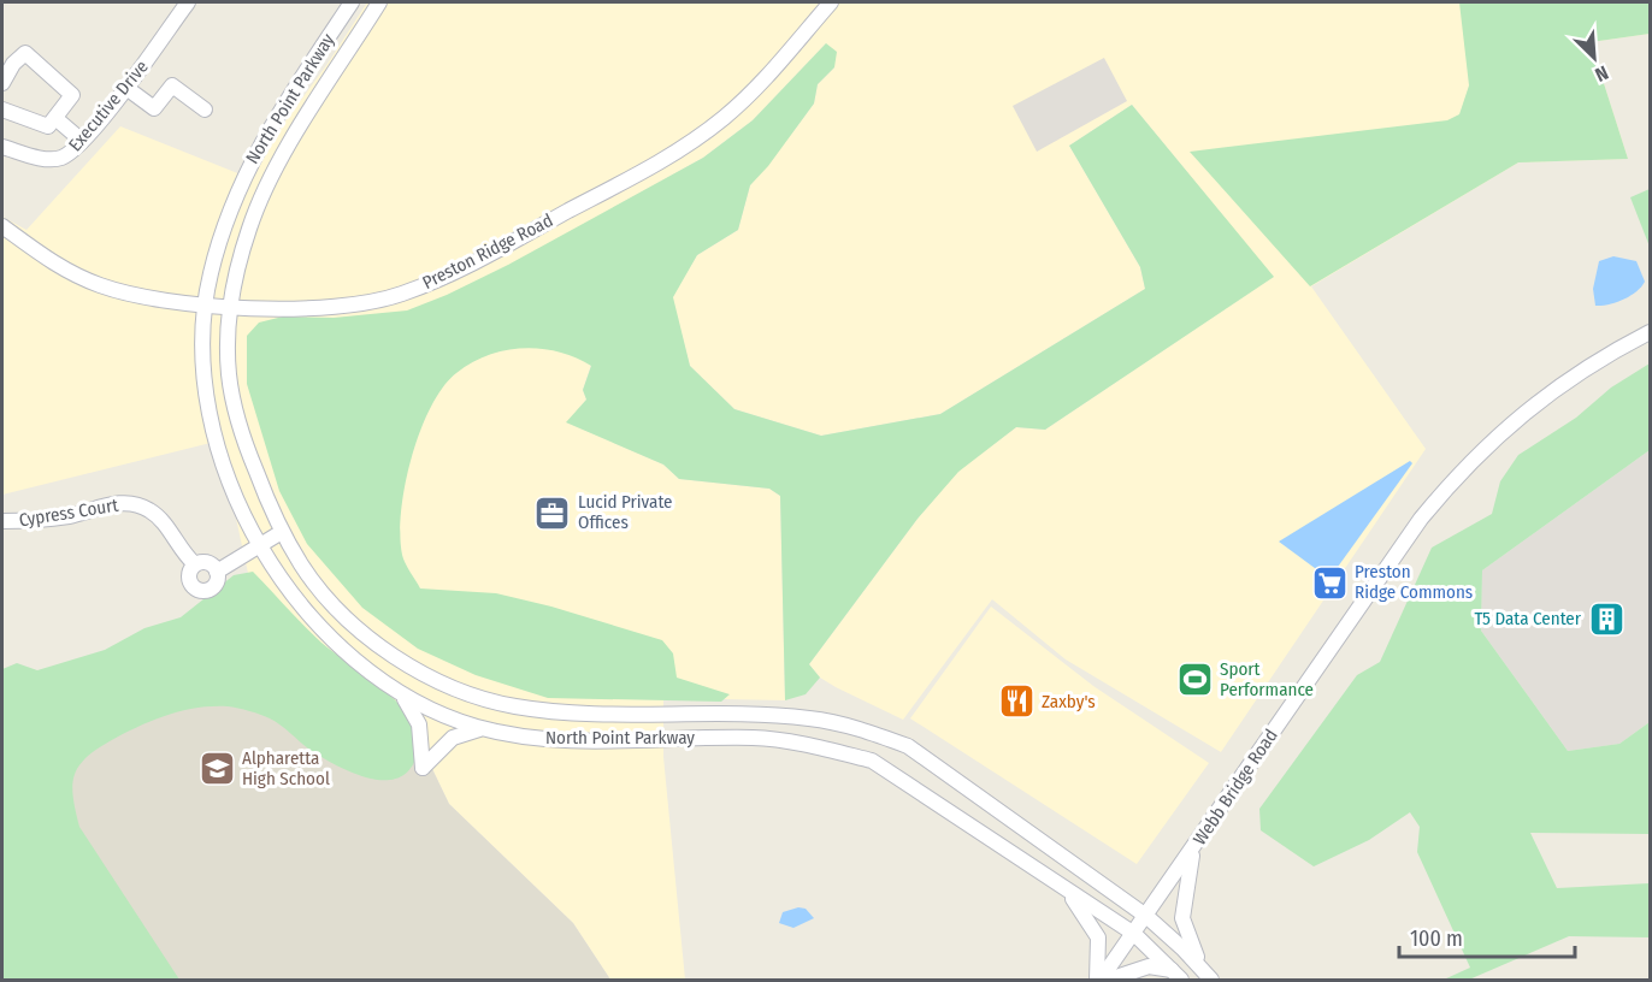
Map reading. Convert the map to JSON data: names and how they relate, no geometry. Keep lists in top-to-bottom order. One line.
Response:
{"streets":{"street":["North Point Parkway","Executive Drive","Preston Ridge Road","Cypress Court","Webb Bridge Road"]},"crossings":[["North Point Parkway","Preston Ridge Road"],["North Point Parkway","Cypress Court"],["North Point Parkway","Webb Bridge Road"]],"places":{"office":["Lucid Private Offices"],"supermarket":["Preston Ridge Commons"],"building":["T5 Data Center"],"sports":["Sport Performance"],"restaurant":["Zaxby's"],"school or university":["Alpharetta High School"]},"scale_bar":"100 m","north":"bottom right"}
